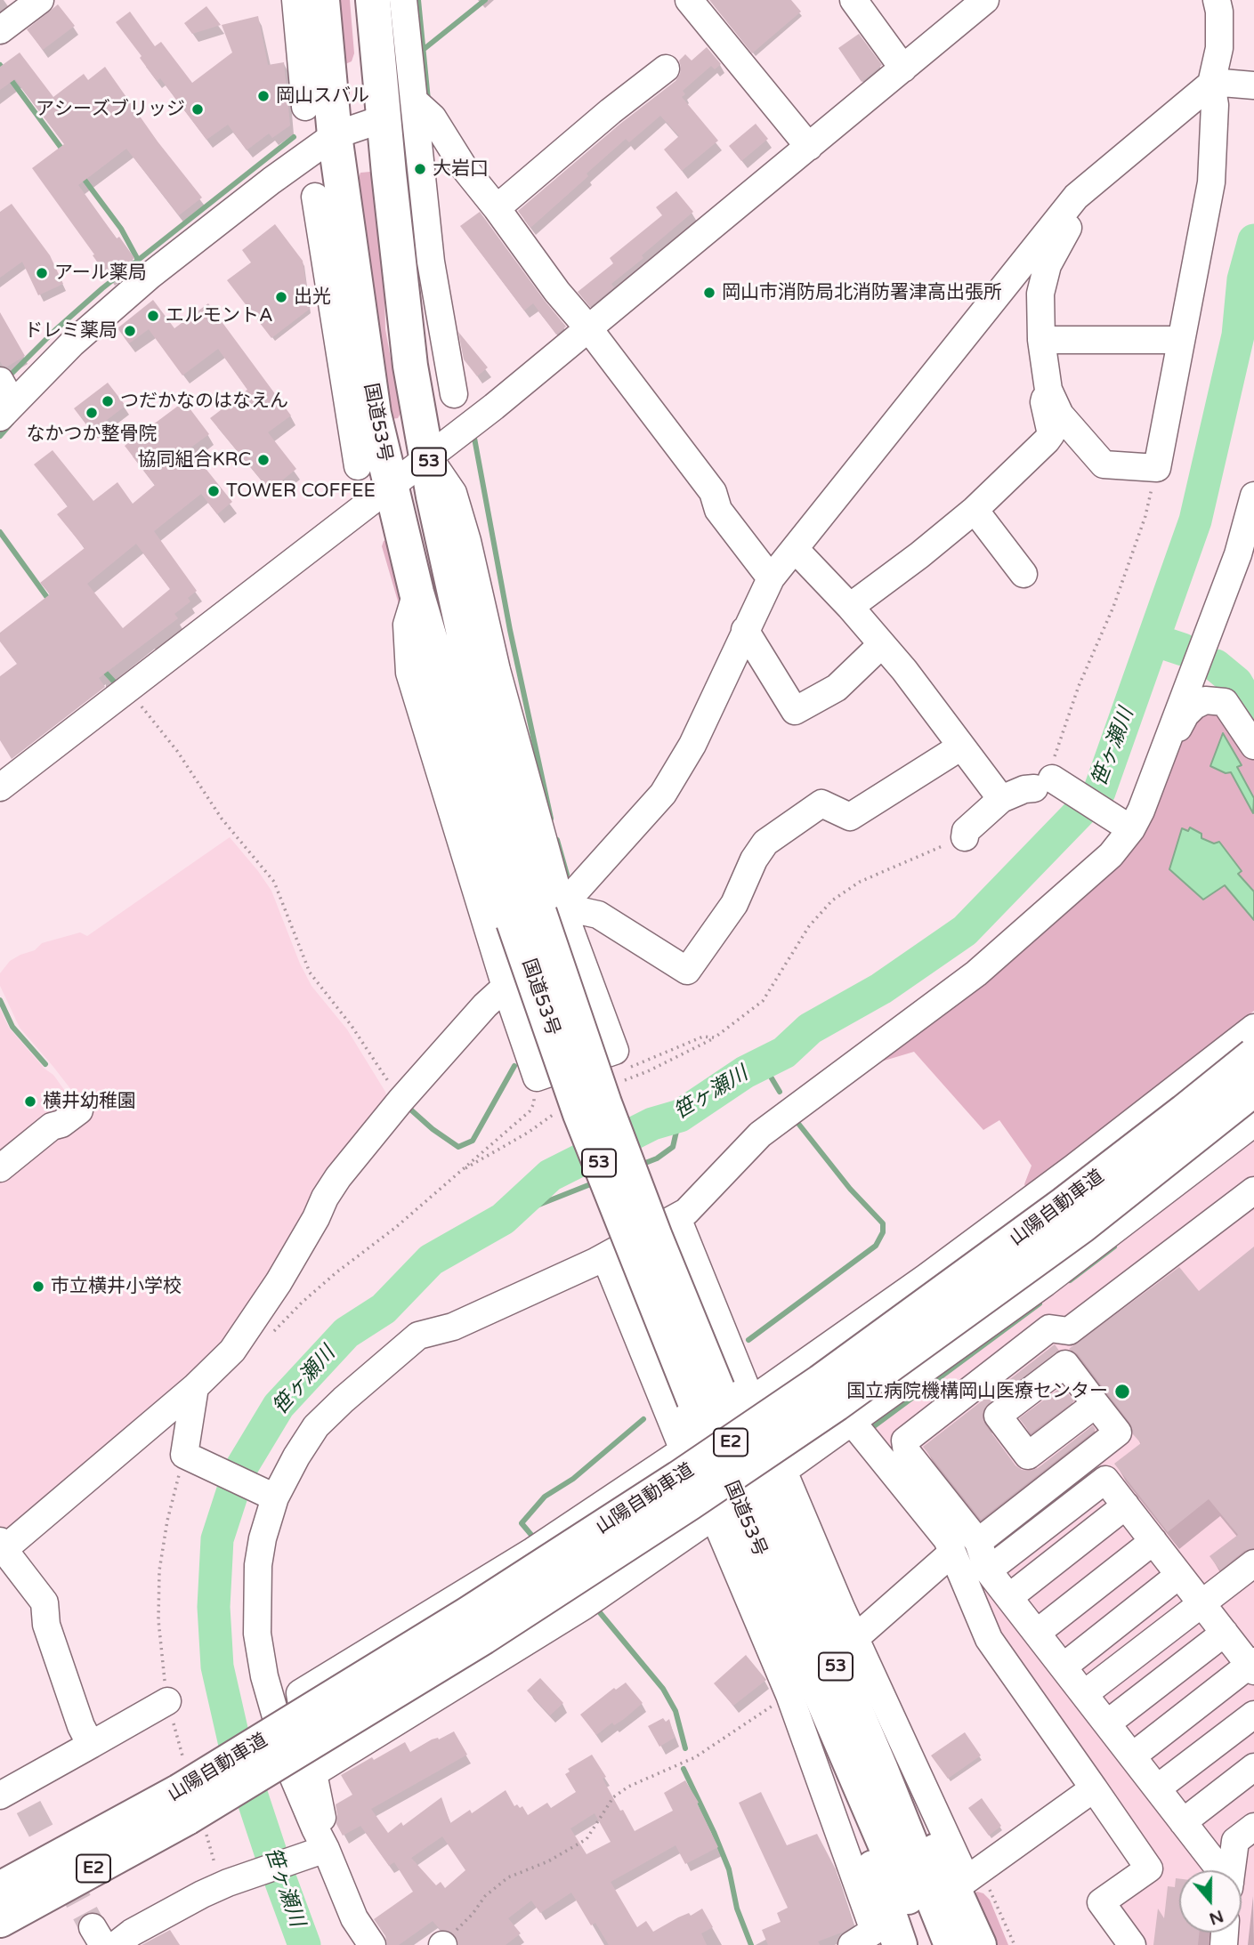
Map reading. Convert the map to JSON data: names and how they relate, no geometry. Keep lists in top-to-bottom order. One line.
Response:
{"streets":{"highway":["国道53号","53","山陽自動車道","E2"]},"crossings":[["国道53号","53"]],"water":["笹ヶ瀬川"],"places":["岡山スバル","アシーズブリッジ","大岩口","アール薬局","岡山市消防局北消防署津高出張所","出光","エルモントA","ドレミ薬局","つだかなのはなえん","なかつか整骨院","協同組合KRC","TOWER COFFEE","横井幼稚園","市立横井小学校","国立病院機構岡山医療センター"],"north":"bottom"}
